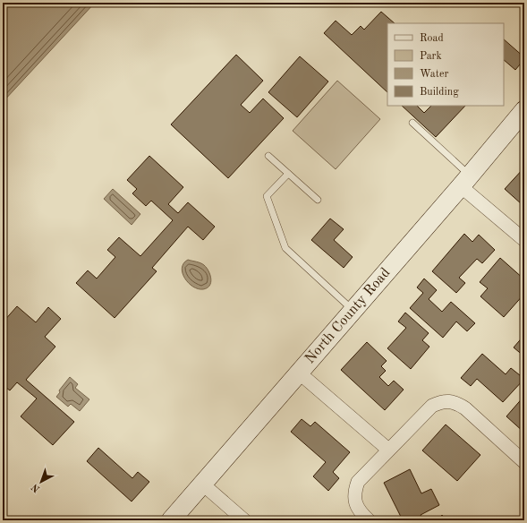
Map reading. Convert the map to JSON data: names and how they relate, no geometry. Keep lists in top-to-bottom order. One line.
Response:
{"streets":{"street":["North County Road"]},"legend":["Road","Park","Water","Building"],"north":"bottom left"}
